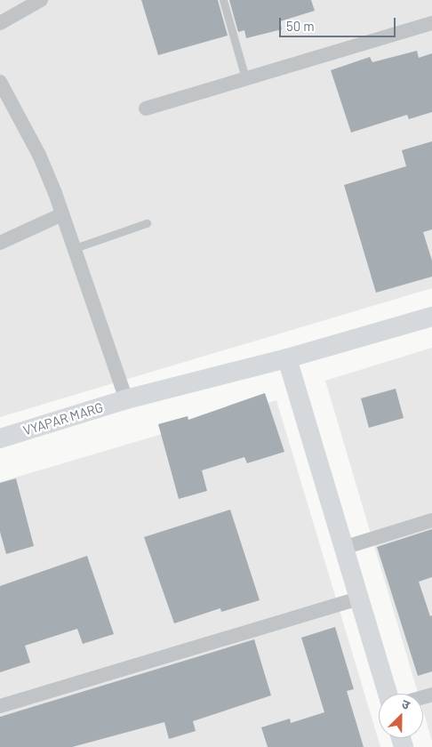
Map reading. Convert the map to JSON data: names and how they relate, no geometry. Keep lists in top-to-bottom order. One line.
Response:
{"streets":{"street":["VYAPAR MARG"]},"scale_bar":"50 m","north":"top right"}
